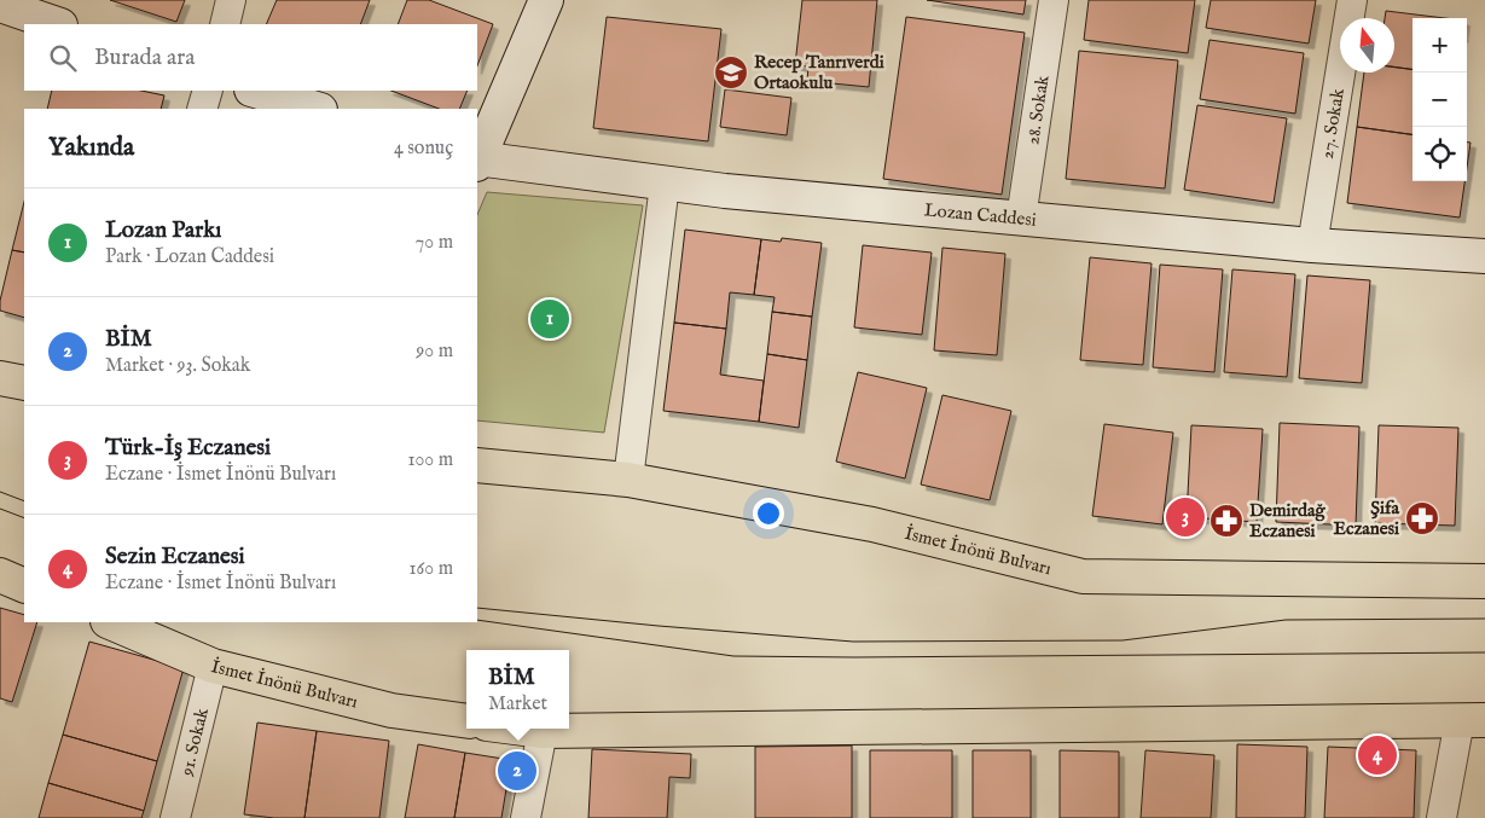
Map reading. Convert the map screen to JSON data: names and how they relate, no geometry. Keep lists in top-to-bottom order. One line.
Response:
{"streets":{"main road":["Lozan Caddesi","İsmet İnönü Bulvarı"],"street":["28. Sokak","27. Sokak","91. Sokak"]},"crossings":[["28. Sokak","Lozan Caddesi"],["27. Sokak","Lozan Caddesi"],["İsmet İnönü Bulvarı","91. Sokak"]],"places":{"school or university":["Recep Tanrıverdi Ortaokulu"],"pharmacy":["Şifa Eczanesi","Demirdağ Eczanesi"]},"north":"top","page":{"map_buttons":["+","−"],"search":"Burada ara","heading":["Yakında","4 sonuç"],"list":[{"mark":"1","name":"Lozan Parkı","note":"Park · Lozan Caddesi","value":"70 m"},{"mark":"2","name":"BİM","note":"Market · 93. Sokak","value":"90 m"},{"mark":"3","name":"Türk-İş Eczanesi","note":"Eczane · İsmet İnönü Bulvarı","value":"100 m"},{"mark":"4","name":"Sezin Eczanesi","note":"Eczane · İsmet İnönü Bulvarı","value":"160 m"}],"pins":["1","3","4","2"],"popup":["BİM","Market"]}}
